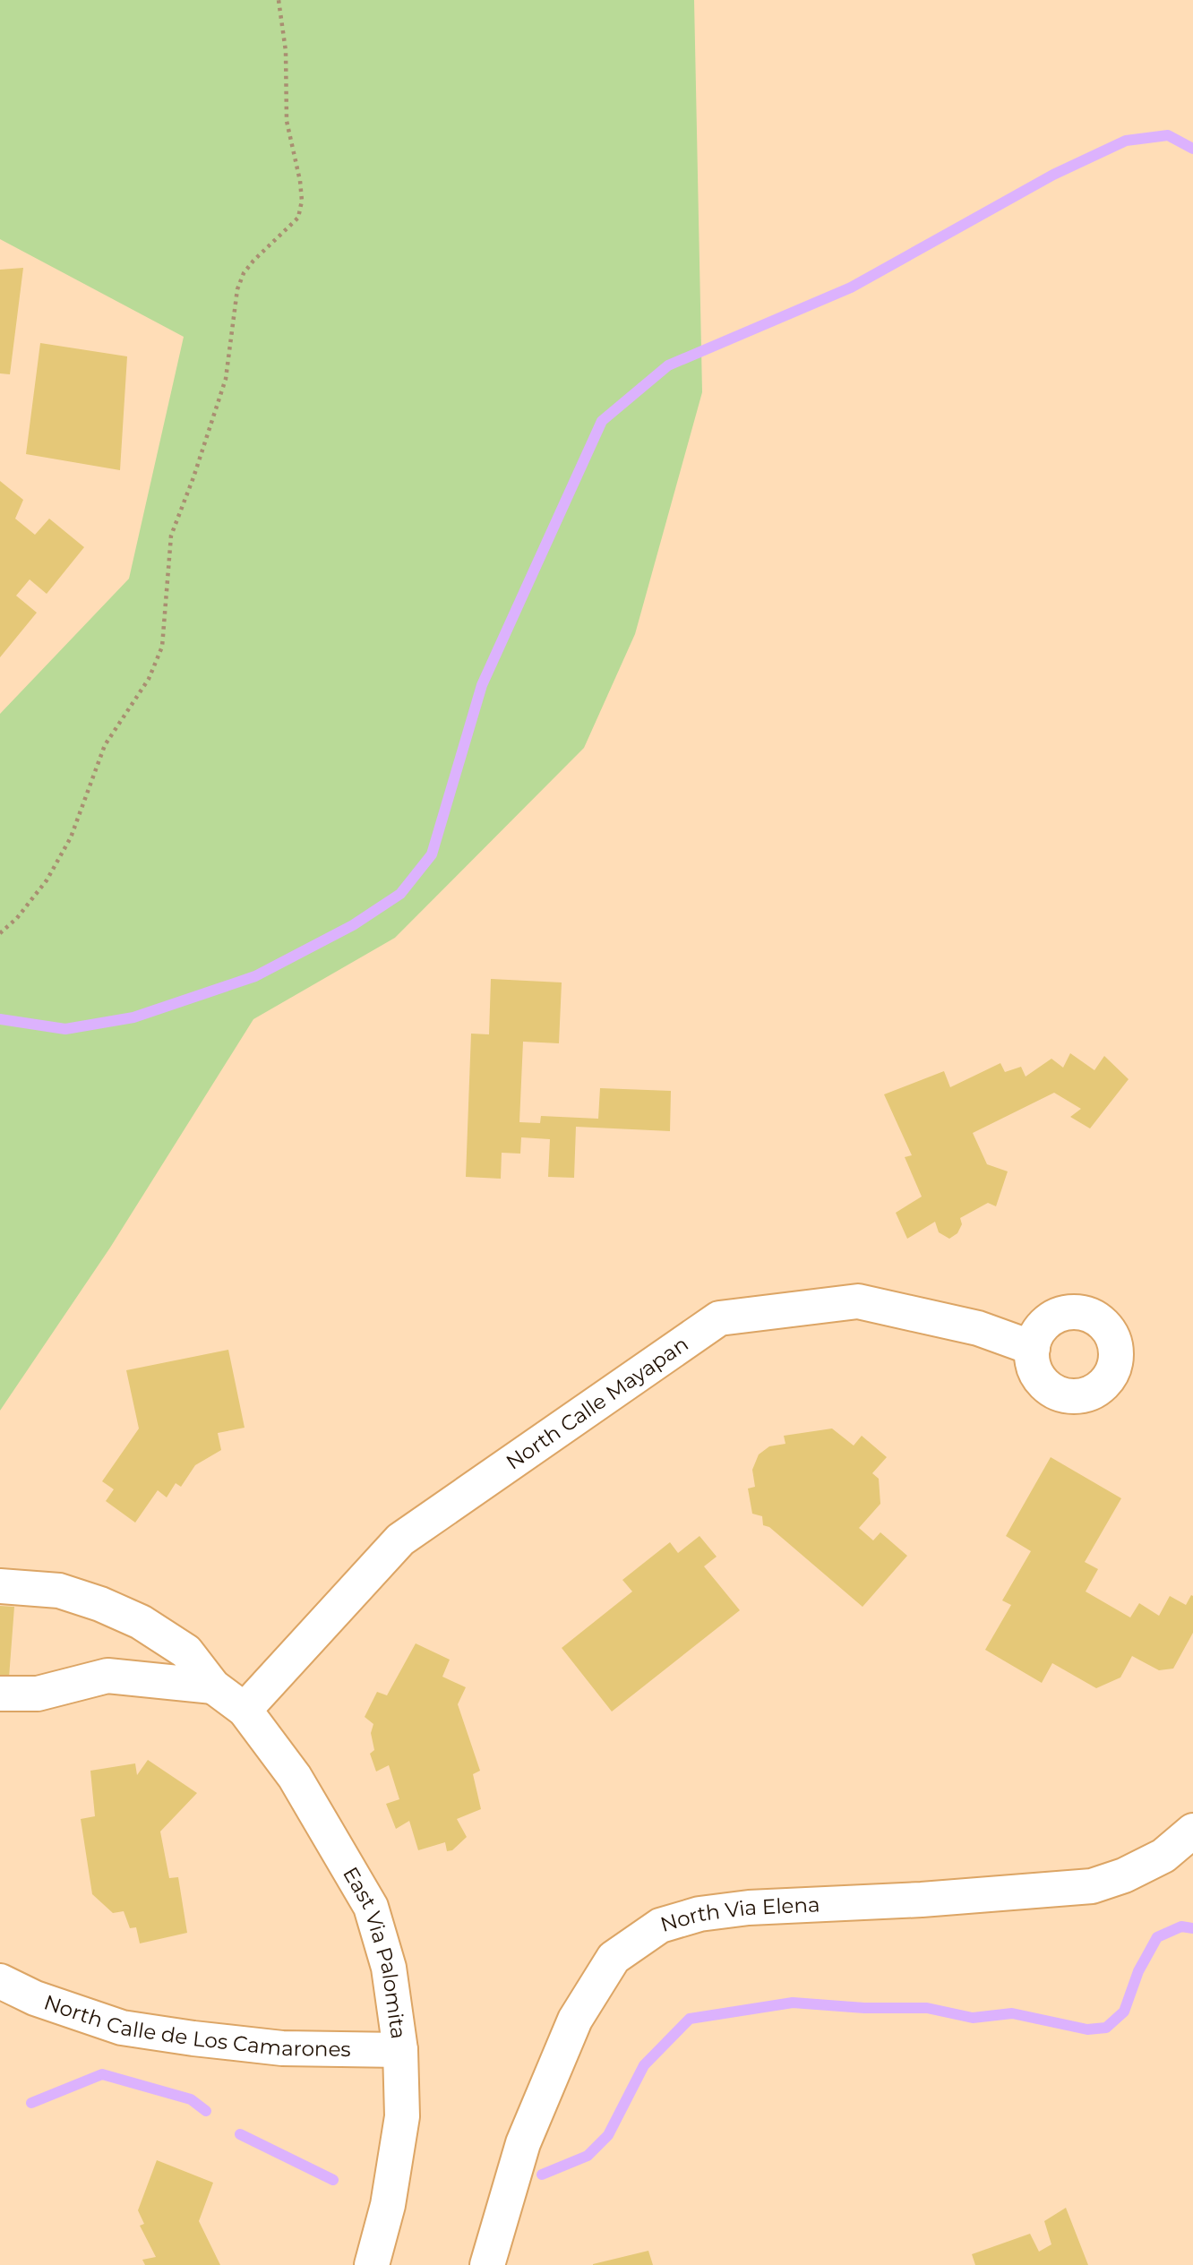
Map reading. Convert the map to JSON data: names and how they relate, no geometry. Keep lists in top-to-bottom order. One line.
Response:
{"streets":{"street":["North Calle Mayapan","North Via Elena","East Via Palomita","North Calle de Los Camarones"]},"crossings":[["North Calle Mayapan","East Via Palomita"],["East Via Palomita","North Calle de Los Camarones"]]}
